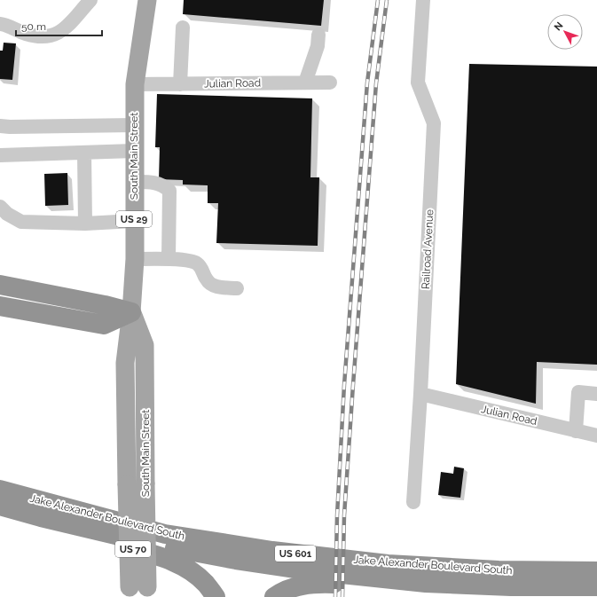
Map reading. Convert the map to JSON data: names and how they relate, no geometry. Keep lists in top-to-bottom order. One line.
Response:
{"streets":{"highway":["Jake Alexander Boulevard South","US 70","US 601"],"main road":["South Main Street","US 29"],"street":["Julian Road","Railroad Avenue"]},"crossings":[["Julian Road","South Main Street"],["Julian Road","Railroad Avenue"],["Jake Alexander Boulevard South","US 70"]],"scale_bar":"50 m","north":"top left"}
